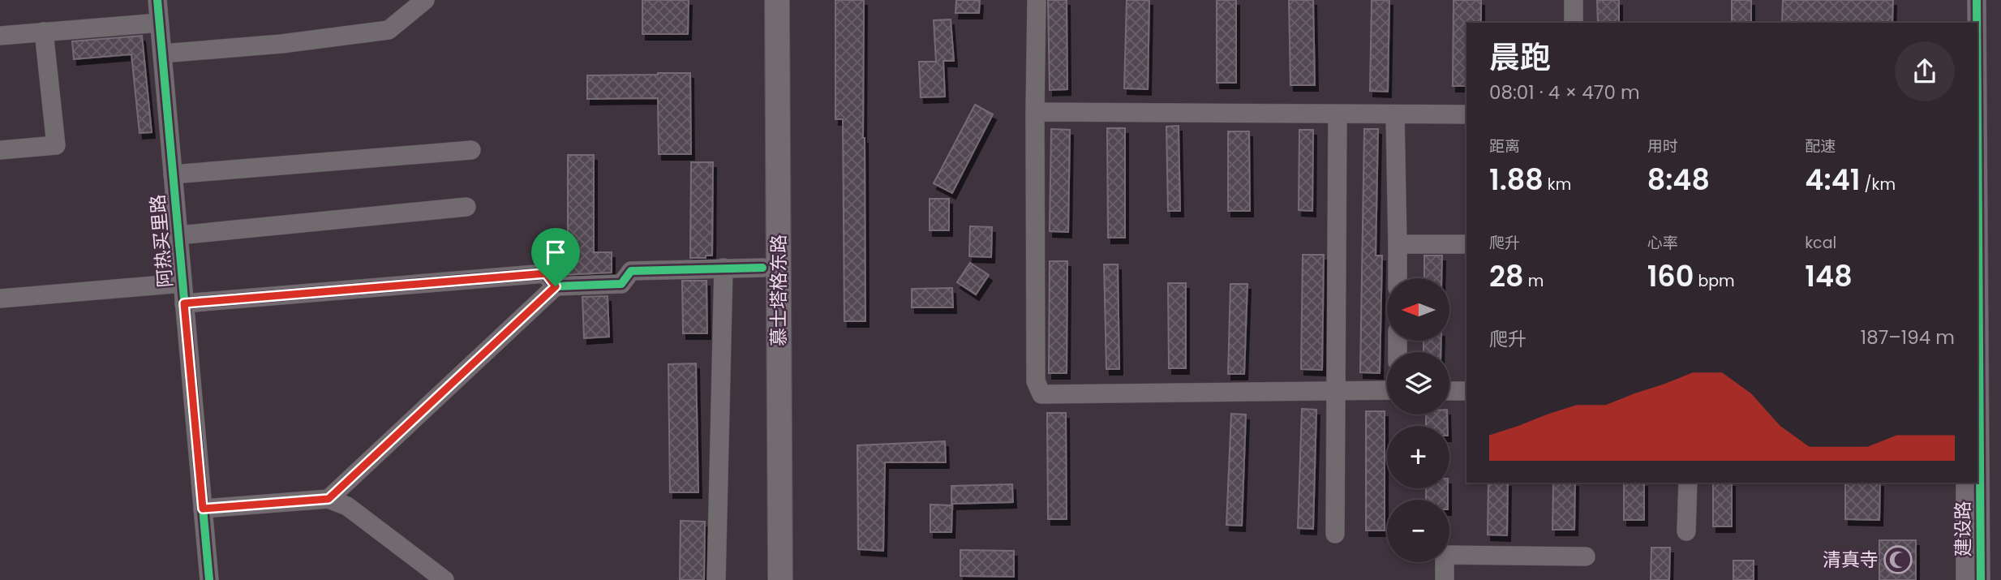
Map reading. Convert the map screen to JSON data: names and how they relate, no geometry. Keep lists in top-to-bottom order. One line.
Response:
{"streets":{"main road":["慕士塔格东路"],"street":["阿热买里路","建设路"]},"places":{"mosque":["清真寺"]},"north":"left","page":{"heading":["晨跑","08:01 · 4 × 470 m"],"stats":[["距离","1.88 km"],["用时","8:48"],["配速","4:41 /km"],["爬升","28 m"],["心率","160 bpm"],["kcal","148"]],"map_buttons":["+","−"],"chart":["爬升","187–194 m"]}}
